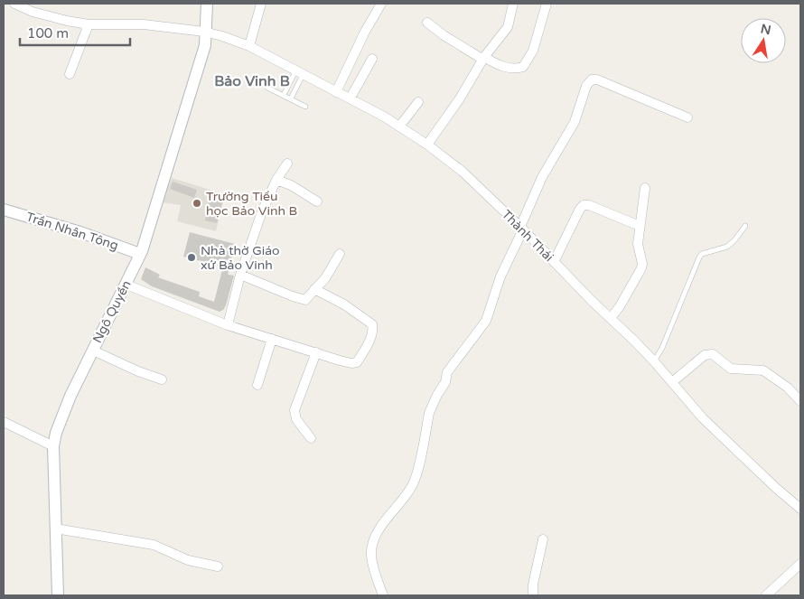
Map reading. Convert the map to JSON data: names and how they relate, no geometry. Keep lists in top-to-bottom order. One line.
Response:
{"streets":{"street":["Trần Nhân Tông","Thành Thái","Ngô Quyền"]},"crossings":[["Trần Nhân Tông","Ngô Quyền"],["Thành Thái","Ngô Quyền"]],"districts":["Bảo Vinh B"],"places":["Trường Tiểu học Bảo Vinh B","Nhà thờ Giáo xứ Bảo Vinh"],"scale_bar":"100 m","north":"top"}
